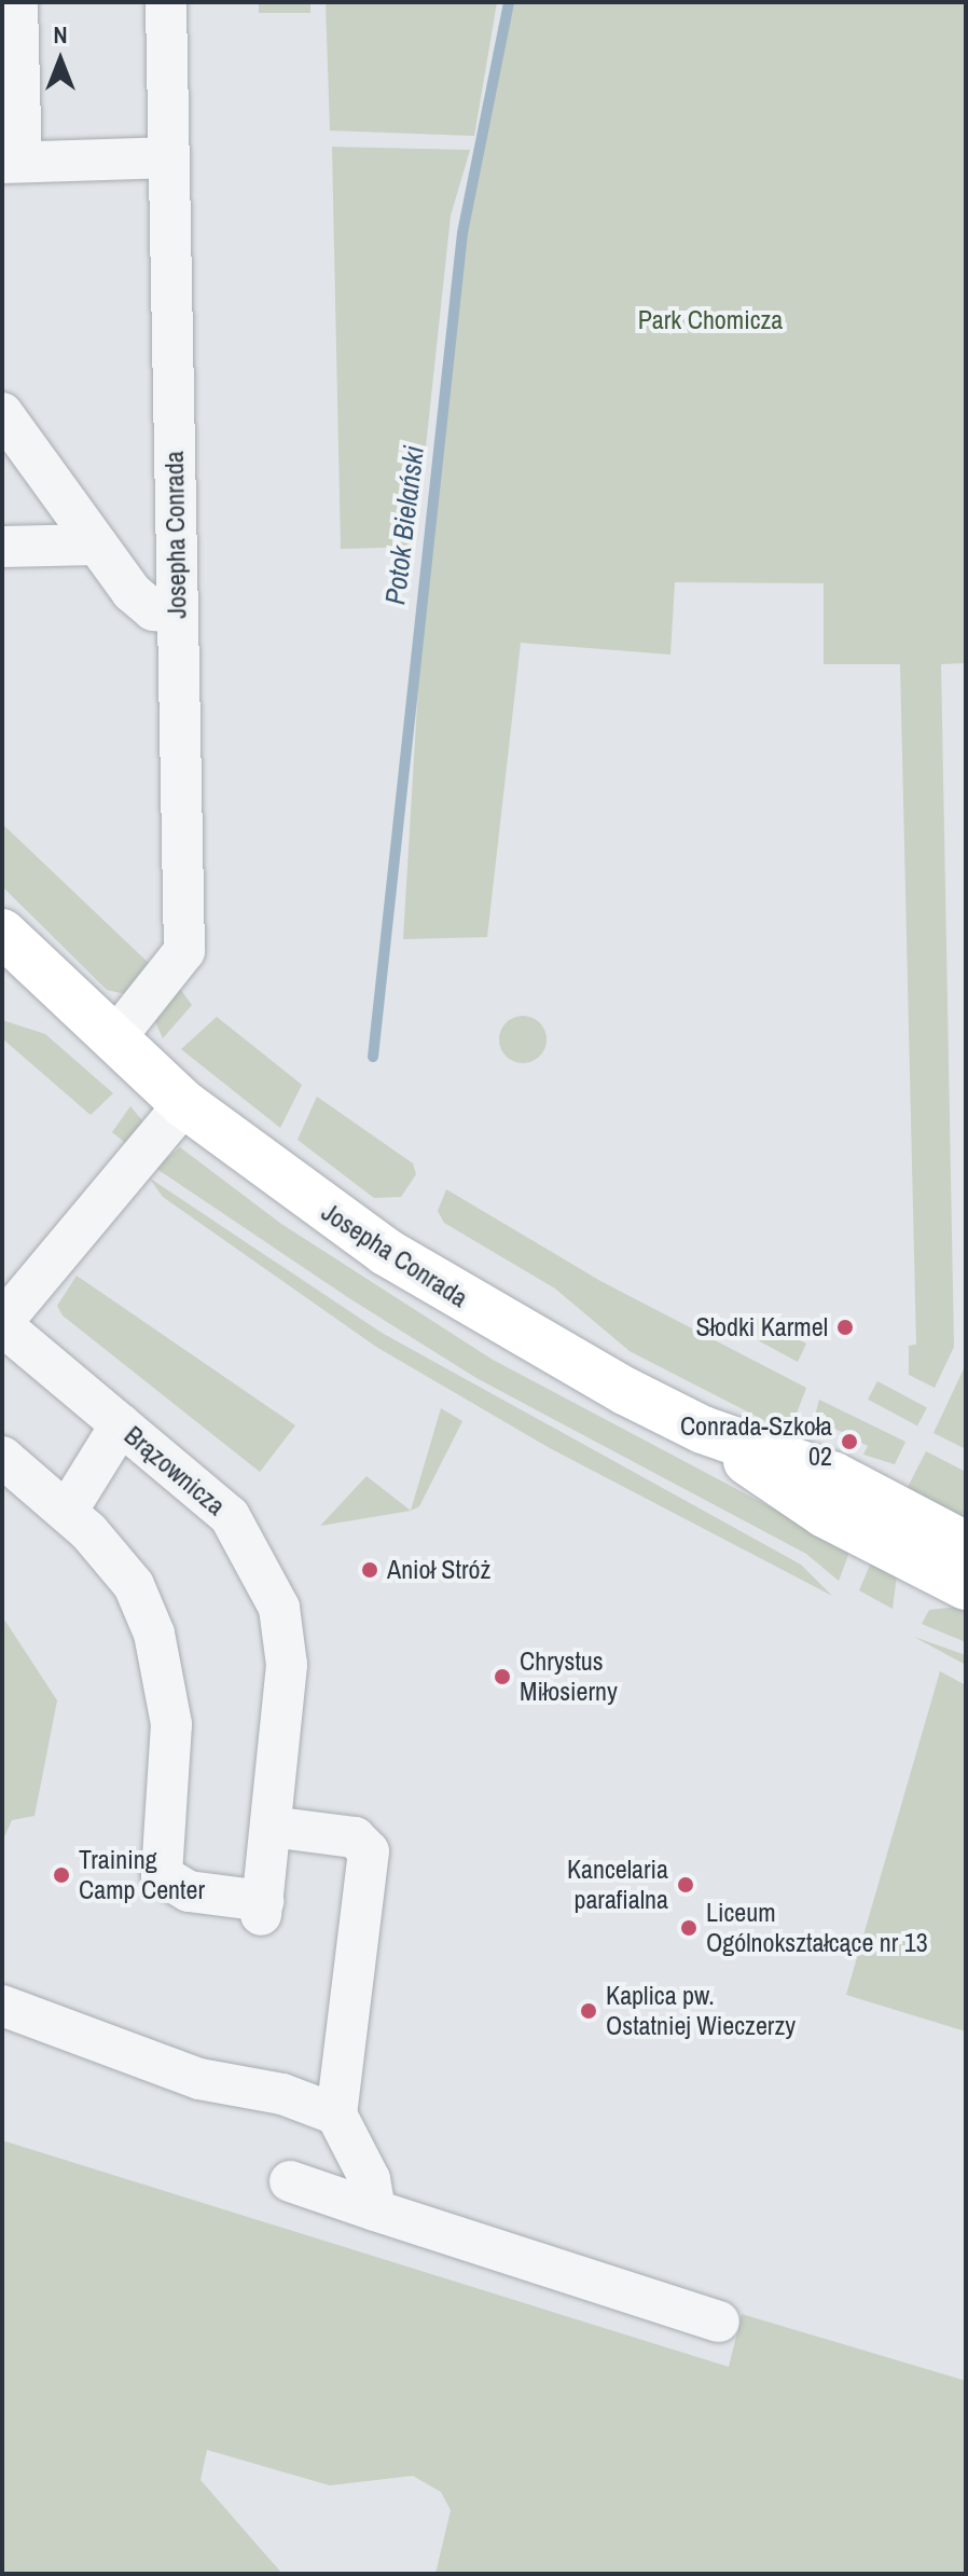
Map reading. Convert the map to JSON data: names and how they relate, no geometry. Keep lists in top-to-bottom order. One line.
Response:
{"streets":{"street":["Josepha Conrada","Brązownicza"]},"crossings":[["Josepha Conrada","Brązownicza"]],"water":["Potok Bielański"],"parks":["Park Chomicza"],"places":["Słodki Karmel","Conrada-Szkoła 02","Anioł Stróż","Chrystus Miłosierny","Training Camp Center","Kancelaria parafialna","Liceum Ogólnokształcące nr 13","Kaplica pw. Ostatniej Wieczerzy"],"north":"top"}
